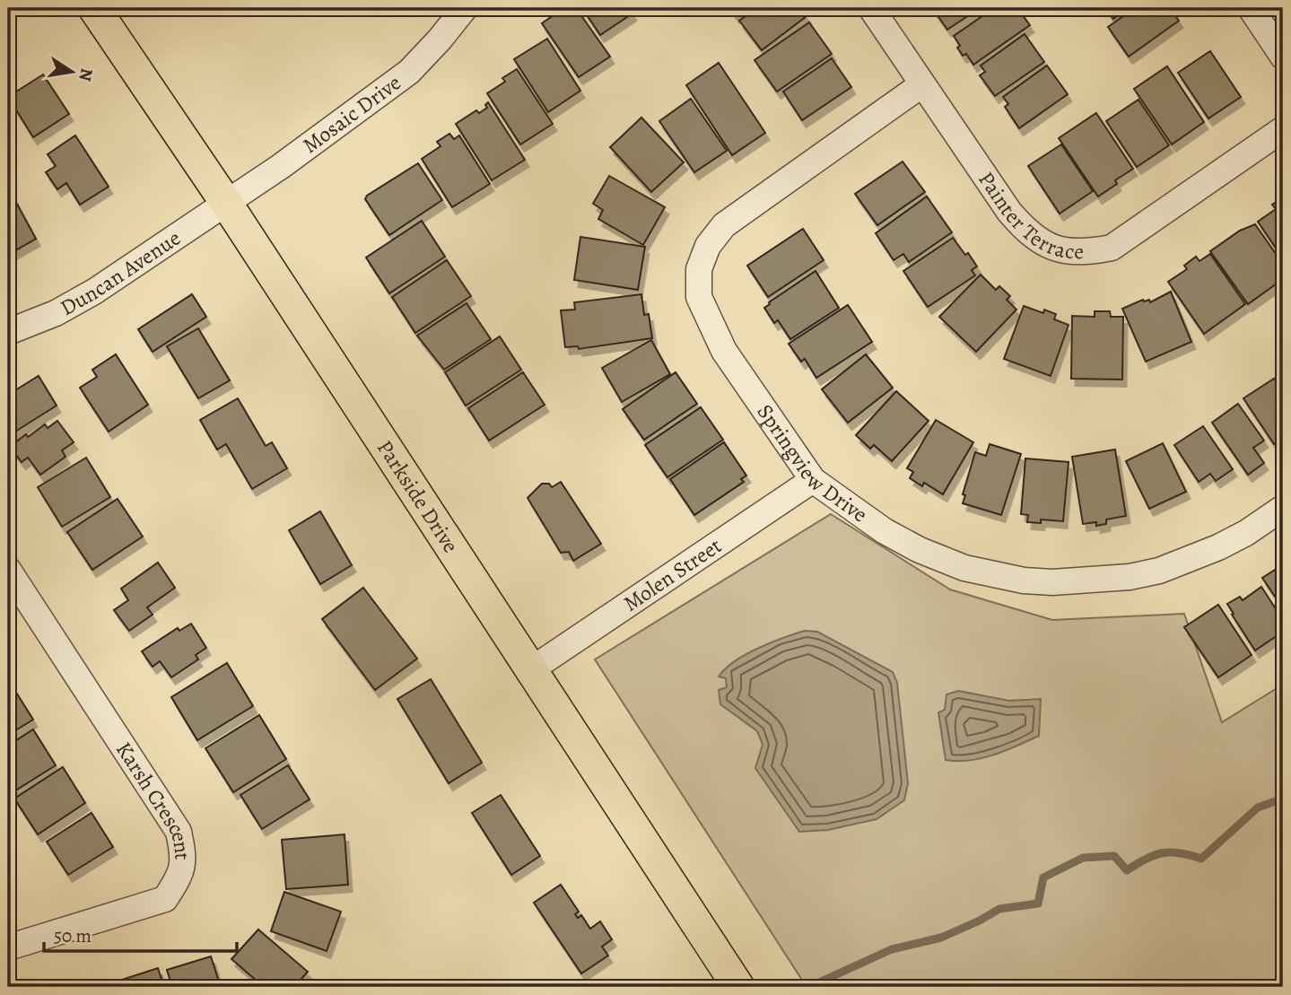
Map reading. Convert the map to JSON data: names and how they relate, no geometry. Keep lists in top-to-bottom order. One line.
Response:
{"streets":{"main road":["Parkside Drive"],"street":["Mosaic Drive","Painter Terrace","Duncan Avenue","Springview Drive","Molen Street","Karsh Crescent"]},"crossings":[["Mosaic Drive","Duncan Avenue"],["Mosaic Drive","Parkside Drive"],["Painter Terrace","Springview Drive"],["Duncan Avenue","Parkside Drive"],["Springview Drive","Molen Street"],["Parkside Drive","Molen Street"]],"scale_bar":"50 m","north":"right"}
